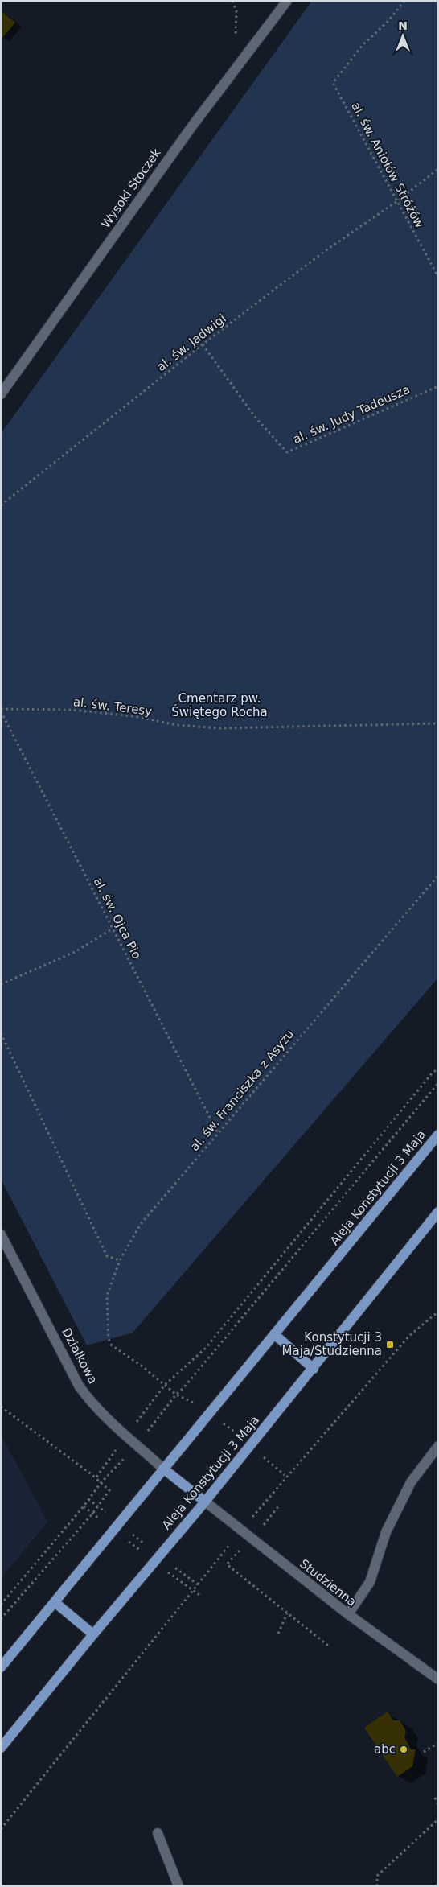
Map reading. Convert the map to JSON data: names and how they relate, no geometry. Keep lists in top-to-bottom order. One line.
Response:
{"streets":{"main road":["Aleja Konstytucji 3 Maja"],"street":["Wysoki Stoczek","Działkowa","Studzienna"],"path":["al. św. Aniołów Stróżów","al. św. Jadwigi","al. św. Judy Tadeusza","al. św. Teresy","al. św. Ojca Pio","al. św. Franciszka z Asyżu"]},"crossings":[["al. św. Aniołów Stróżów","al. św. Jadwigi"],["al. św. Jadwigi","al. św. Judy Tadeusza"],["al. św. Teresy","al. św. Ojca Pio"],["al. św. Ojca Pio","al. św. Franciszka z Asyżu"],["Aleja Konstytucji 3 Maja","Działkowa"],["Aleja Konstytucji 3 Maja","Studzienna"]],"parks":["Cmentarz pw. Świętego Rocha"],"places":{"transit":["Konstytucji 3 Maja/Studzienna"],"other":["abc"]},"north":"top"}
